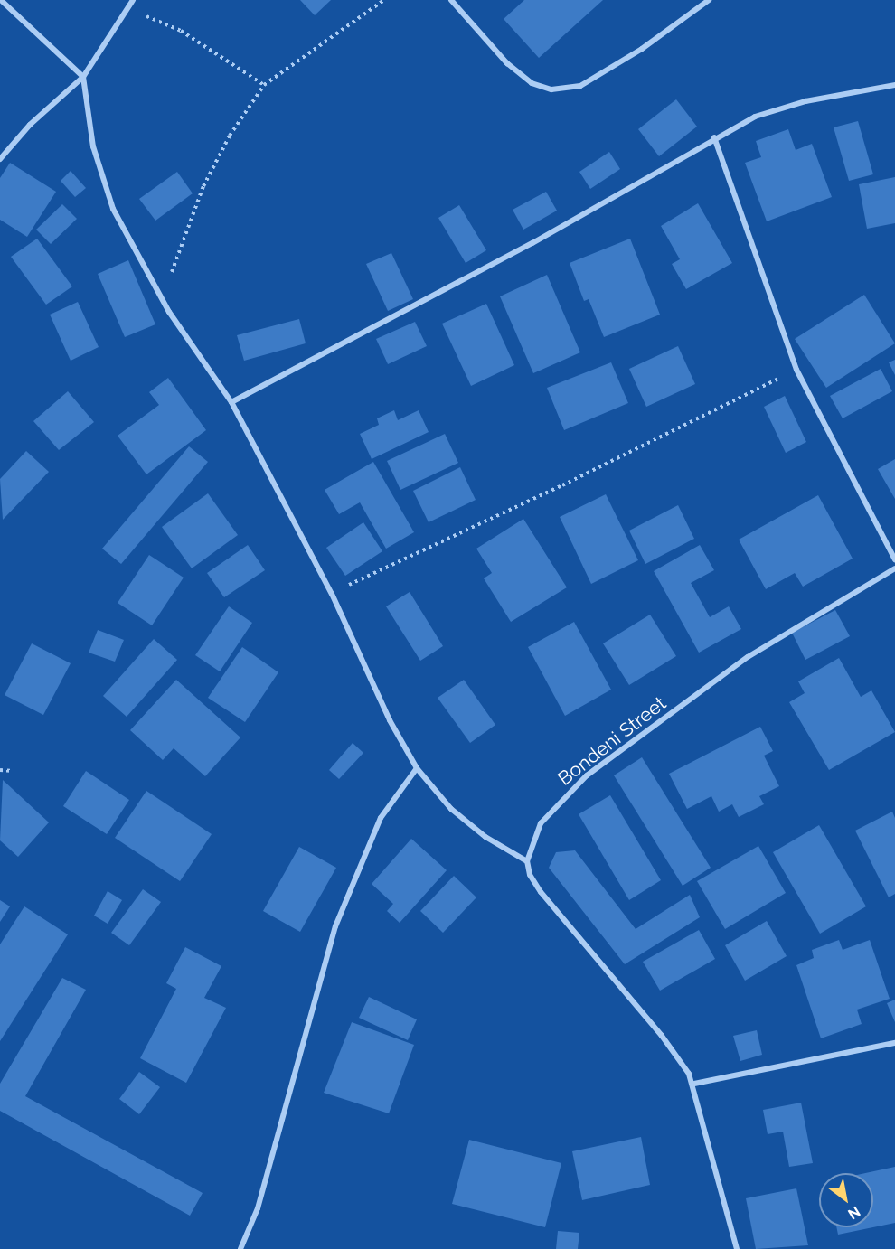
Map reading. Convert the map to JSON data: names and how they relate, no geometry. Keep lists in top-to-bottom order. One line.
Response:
{"streets":{"street":["Bondeni Street"]},"north":"bottom right"}
